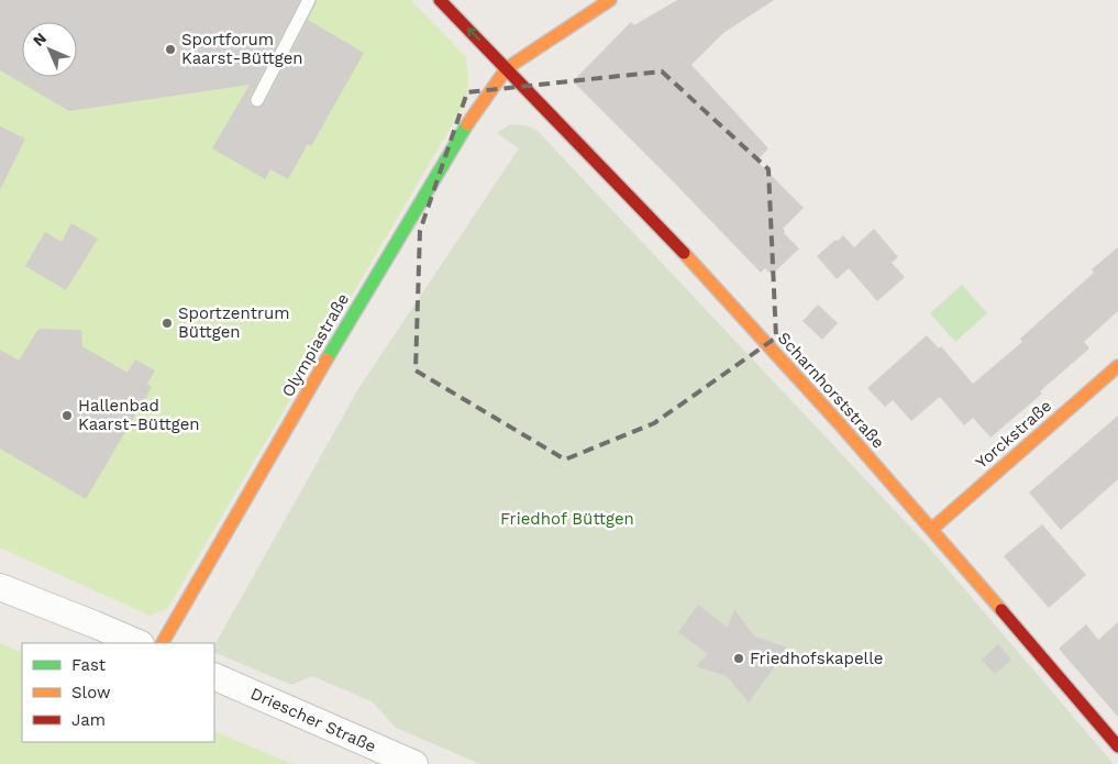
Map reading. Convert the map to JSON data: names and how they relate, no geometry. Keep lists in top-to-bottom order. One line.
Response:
{"streets":{"street":["Olympiastraße","Scharnhorststraße","Yorckstraße","Driescher Straße"]},"crossings":[["Olympiastraße","Scharnhorststraße"],["Scharnhorststraße","Yorckstraße"]],"parks":["Friedhof Büttgen"],"places":["Sportforum Kaarst-Büttgen","Sportzentrum Büttgen","Hallenbad Kaarst-Büttgen","Friedhofskapelle"],"legend":["Fast","Slow","Jam"],"north":"top left"}
